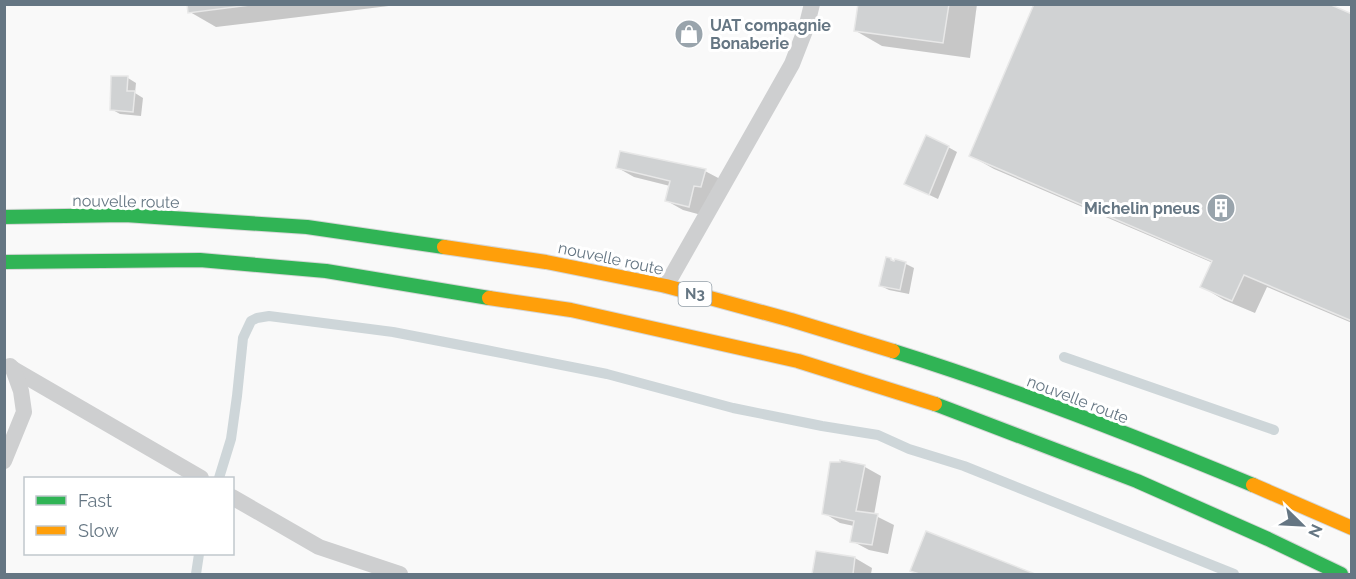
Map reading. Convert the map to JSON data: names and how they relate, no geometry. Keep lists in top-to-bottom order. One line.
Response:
{"streets":{"highway":["nouvelle route","N3"]},"places":{"shop":["UAT compagnie Bonaberie"],"building":["Michelin pneus"]},"legend":["Fast","Slow"],"north":"bottom right"}
